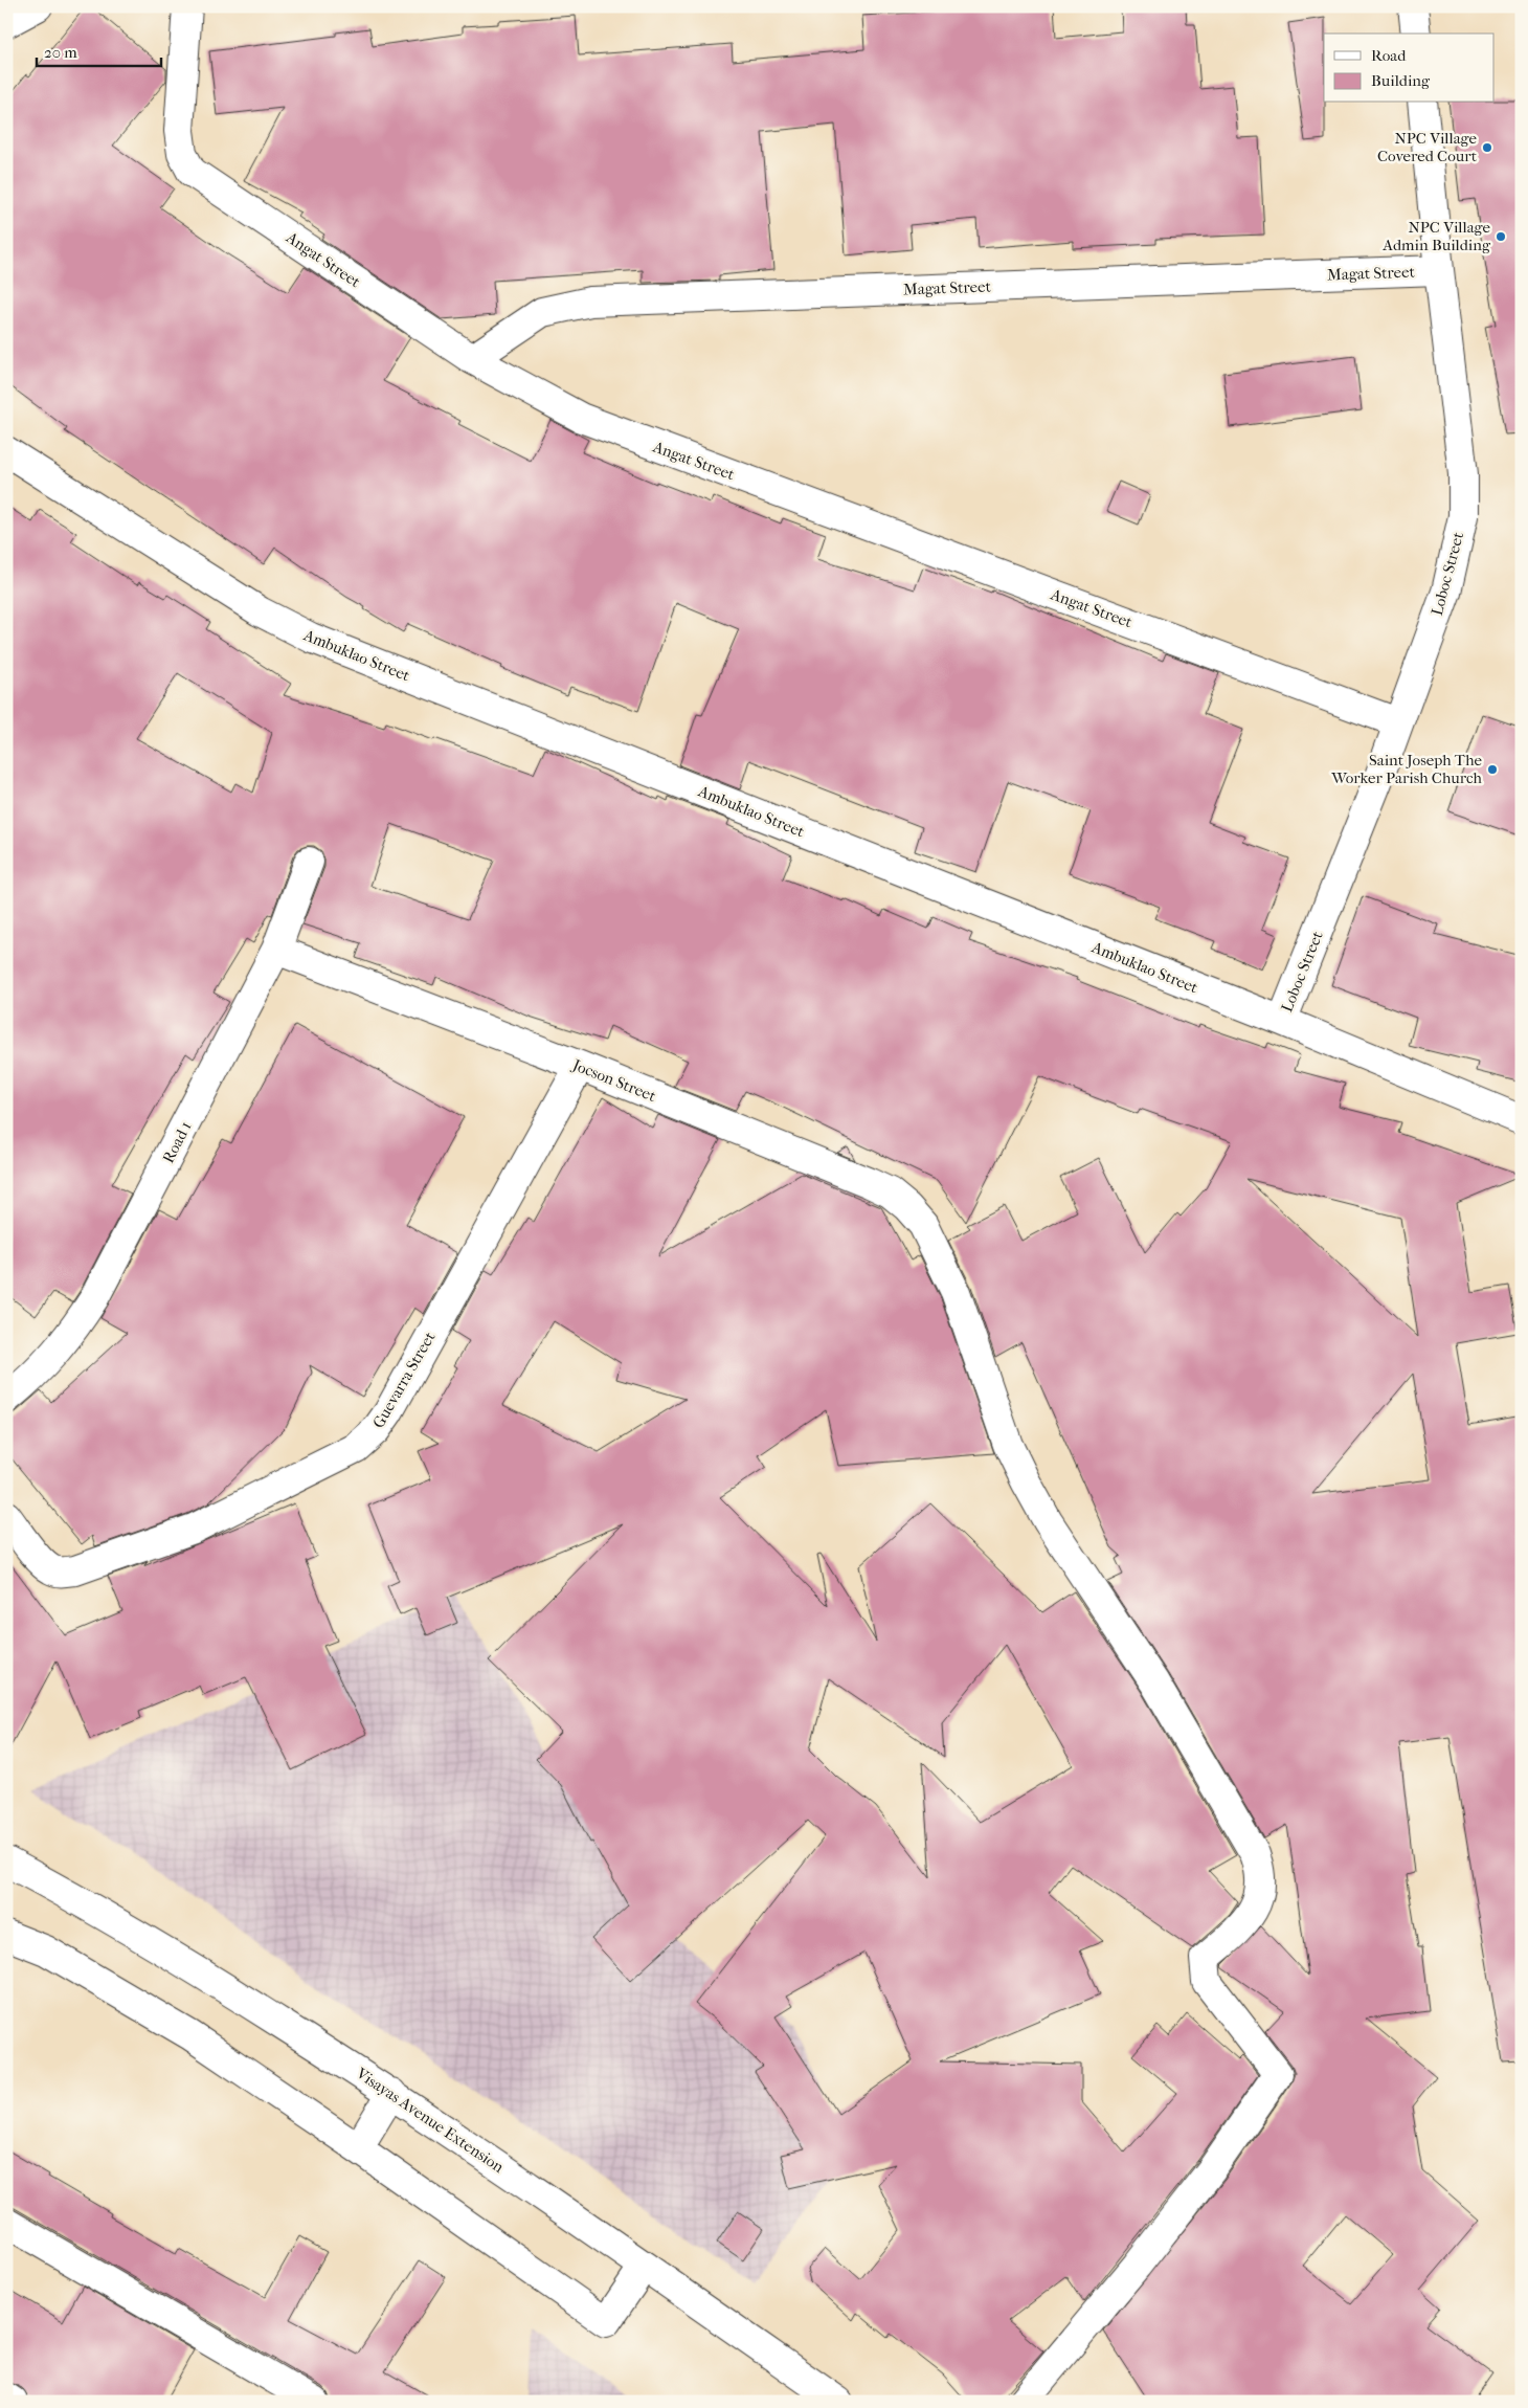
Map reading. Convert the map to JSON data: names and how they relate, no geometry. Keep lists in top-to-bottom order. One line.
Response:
{"streets":{"street":["Angat Street","Magat Street","Loboc Street","Ambuklao Street","Jocson Street","Road 1","Guevarra Street","Visayas Avenue Extension"]},"crossings":[["Angat Street","Magat Street"],["Angat Street","Loboc Street"],["Magat Street","Loboc Street"],["Loboc Street","Ambuklao Street"],["Jocson Street","Road 1"],["Jocson Street","Guevarra Street"]],"places":["NPC Village Covered Court","NPC Village Admin Building","Saint Joseph The Worker Parish Church"],"legend":["Road","Building"],"scale_bar":"20 m"}
